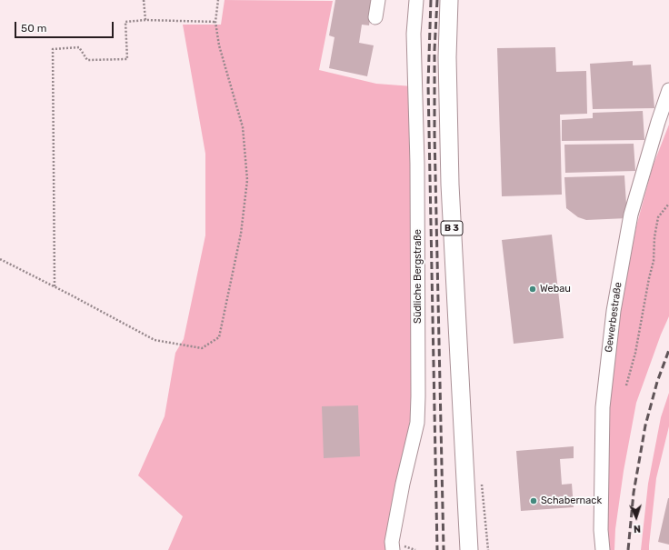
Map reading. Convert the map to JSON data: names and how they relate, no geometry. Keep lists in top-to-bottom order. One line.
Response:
{"streets":{"main road":["B 3"],"street":["Südliche Bergstraße","Gewerbestraße"]},"places":["Webau","Schabernack"],"scale_bar":"50 m","north":"bottom"}
